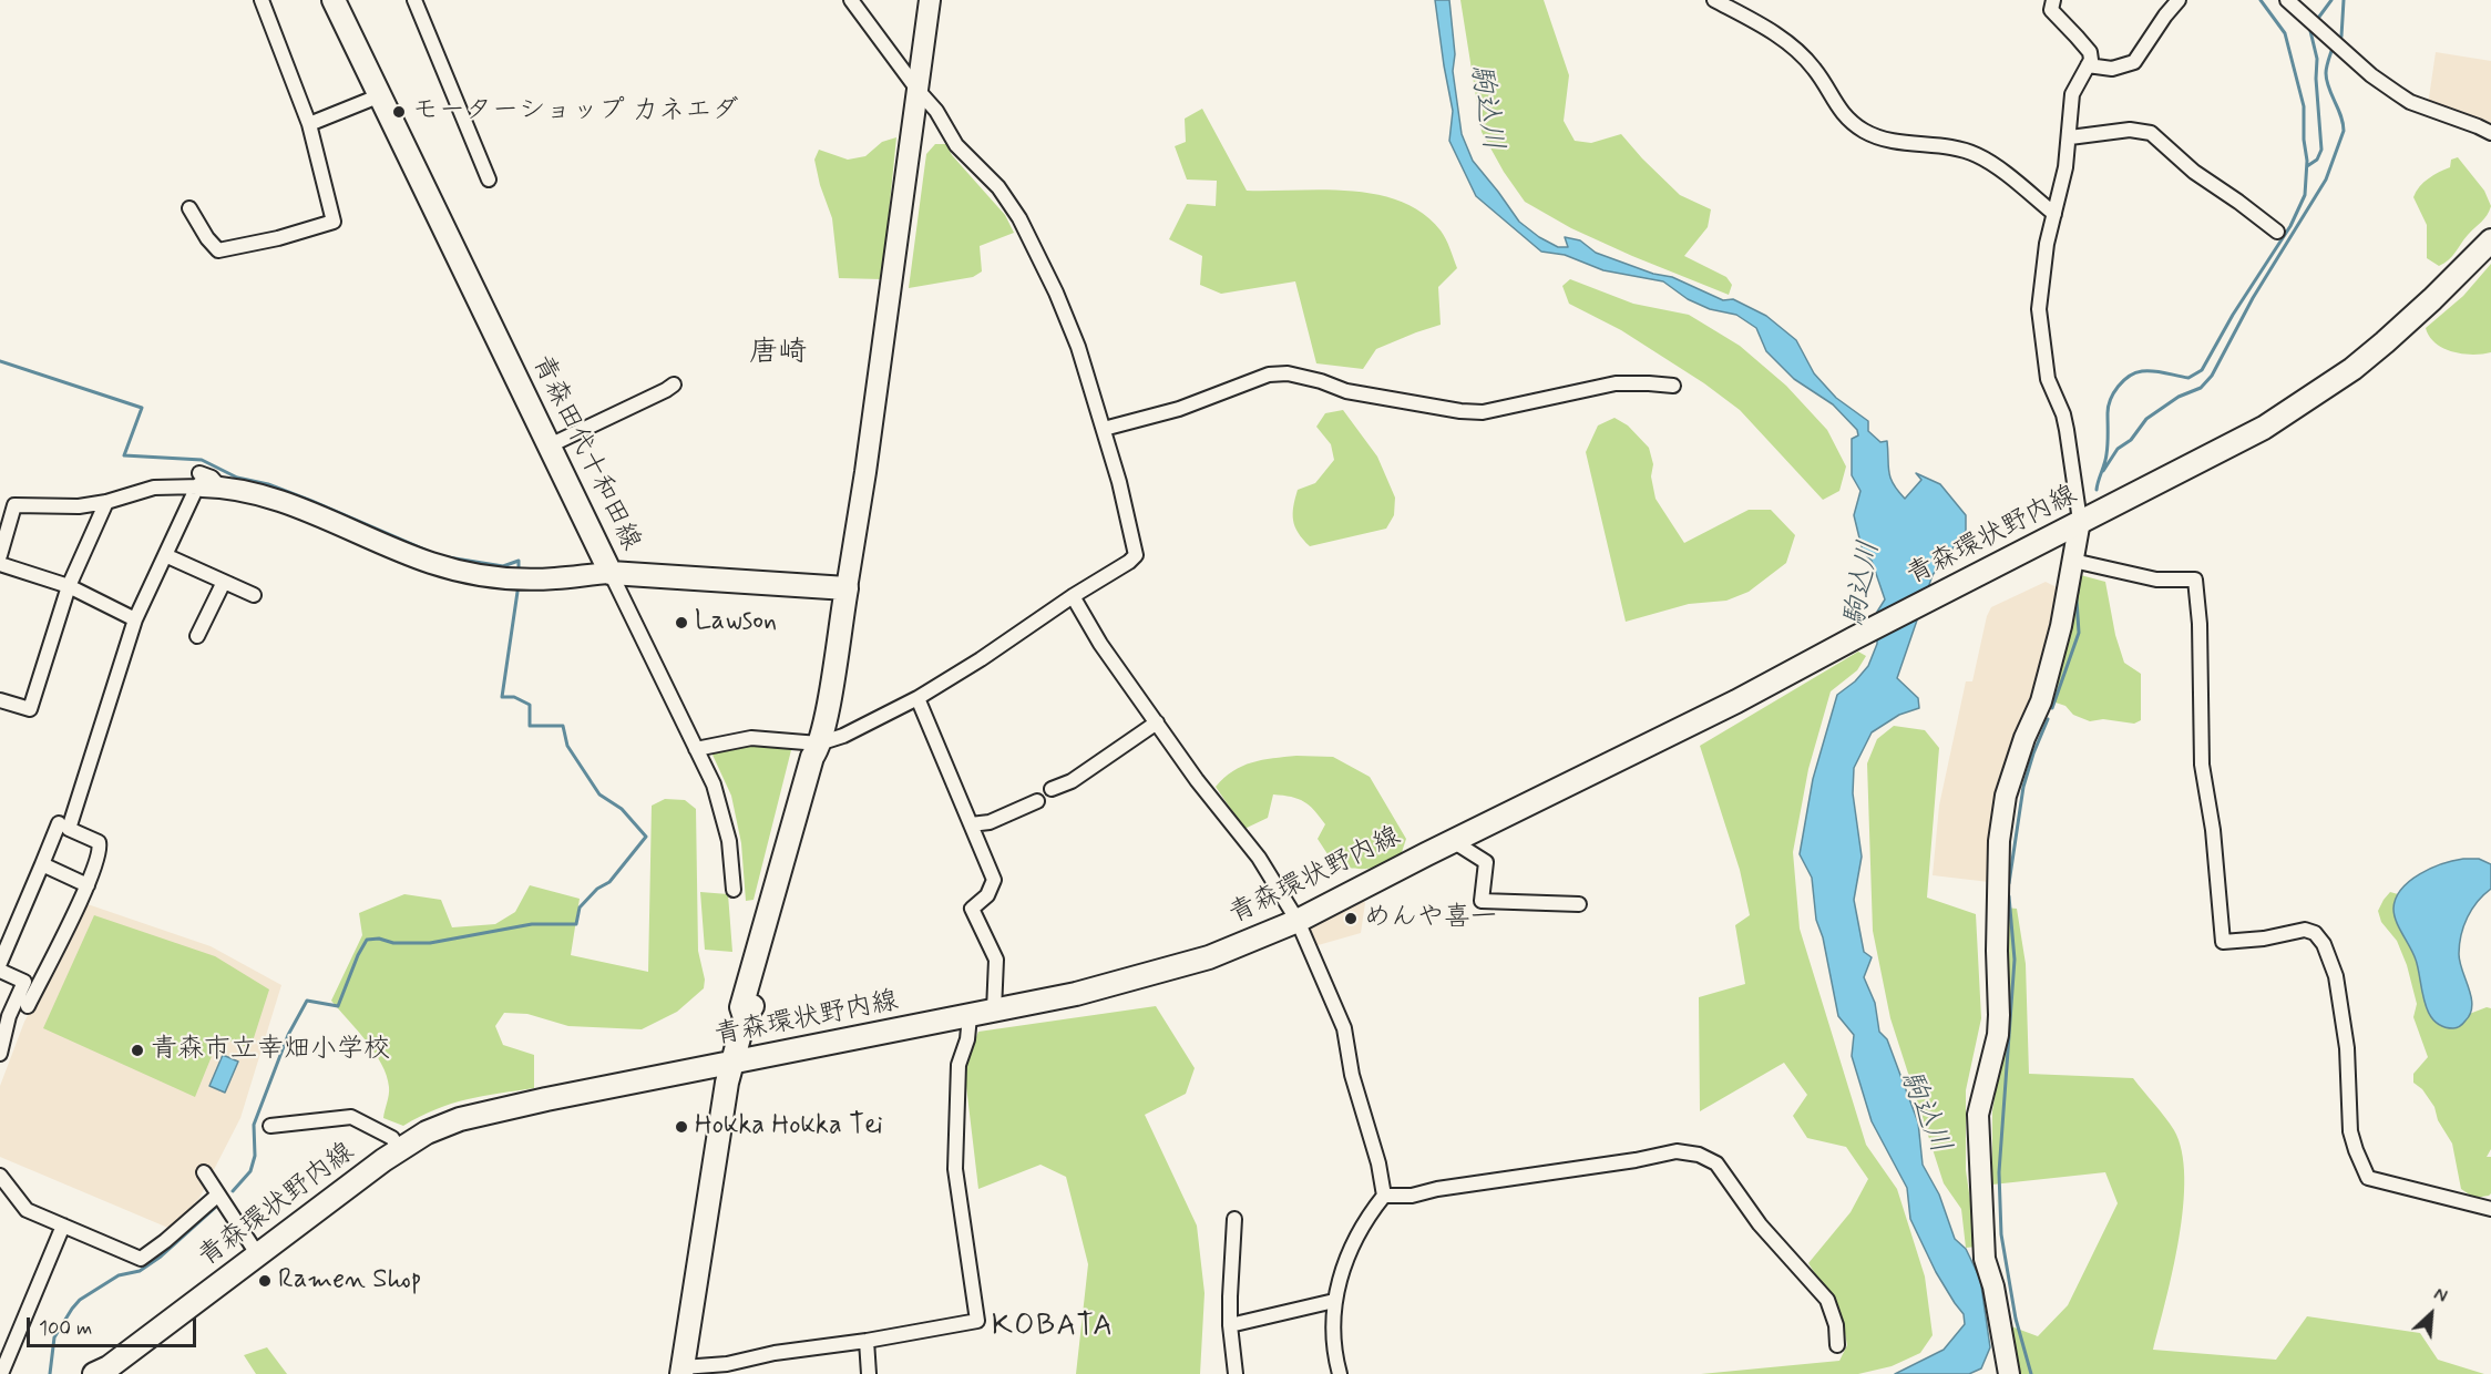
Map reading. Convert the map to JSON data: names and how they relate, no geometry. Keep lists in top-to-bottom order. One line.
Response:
{"streets":{"main road":["青森田代十和田線","青森環状野内線"]},"districts":["唐崎","KOBATA"],"water":["駒込川"],"places":["モーターショップ カネエダ","Lawson","めんや喜一","青森市立幸畑小学校","Hokka Hokka Tei","Ramen Shop"],"scale_bar":"100 m","north":"top right"}
